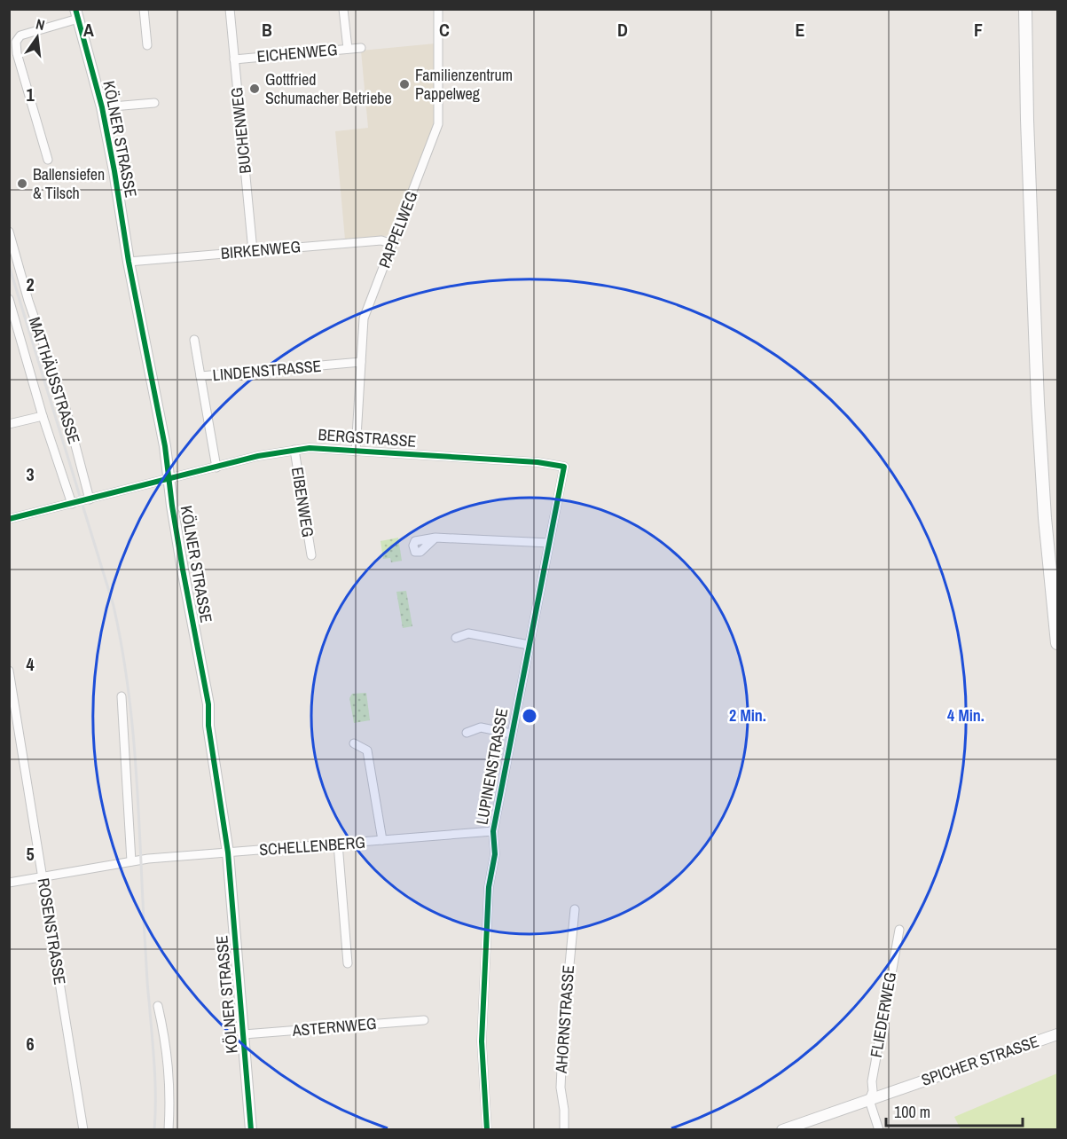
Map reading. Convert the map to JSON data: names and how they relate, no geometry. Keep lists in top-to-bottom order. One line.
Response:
{"streets":{"street":["EICHENWEG","BUCHENWEG","KÖLNER STRASSE","PAPPELWEG","BIRKENWEG","LINDENSTRASSE","MATTHÄUSSTRASSE","BERGSTRASSE","EIBENWEG","LUPINENSTRASSE","SCHELLENBERG","ROSENSTRASSE","FLIEDERWEG","AHORNSTRASSE","ASTERNWEG","SPICHER STRASSE"]},"crossings":[["EICHENWEG","BUCHENWEG"],["BUCHENWEG","BIRKENWEG"],["KÖLNER STRASSE","BIRKENWEG"],["KÖLNER STRASSE","BERGSTRASSE"],["KÖLNER STRASSE","SCHELLENBERG"],["KÖLNER STRASSE","ASTERNWEG"],["PAPPELWEG","BIRKENWEG"],["PAPPELWEG","LINDENSTRASSE"],["PAPPELWEG","BERGSTRASSE"],["LINDENSTRASSE","BERGSTRASSE"],["MATTHÄUSSTRASSE","BERGSTRASSE"],["BERGSTRASSE","EIBENWEG"],["BERGSTRASSE","LUPINENSTRASSE"],["LUPINENSTRASSE","SCHELLENBERG"],["SCHELLENBERG","ROSENSTRASSE"],["FLIEDERWEG","SPICHER STRASSE"]],"places":["Familienzentrum Pappelweg","Gottfried Schumacher Betriebe","Ballensiefen & Tilsch"],"scale_bar":"100 m","north":"top","grid":{"columns":["A","B","C","D","E","F"],"rows":["1","2","3","4","5","6"]},"rings":["2 Min.","4 Min."]}
